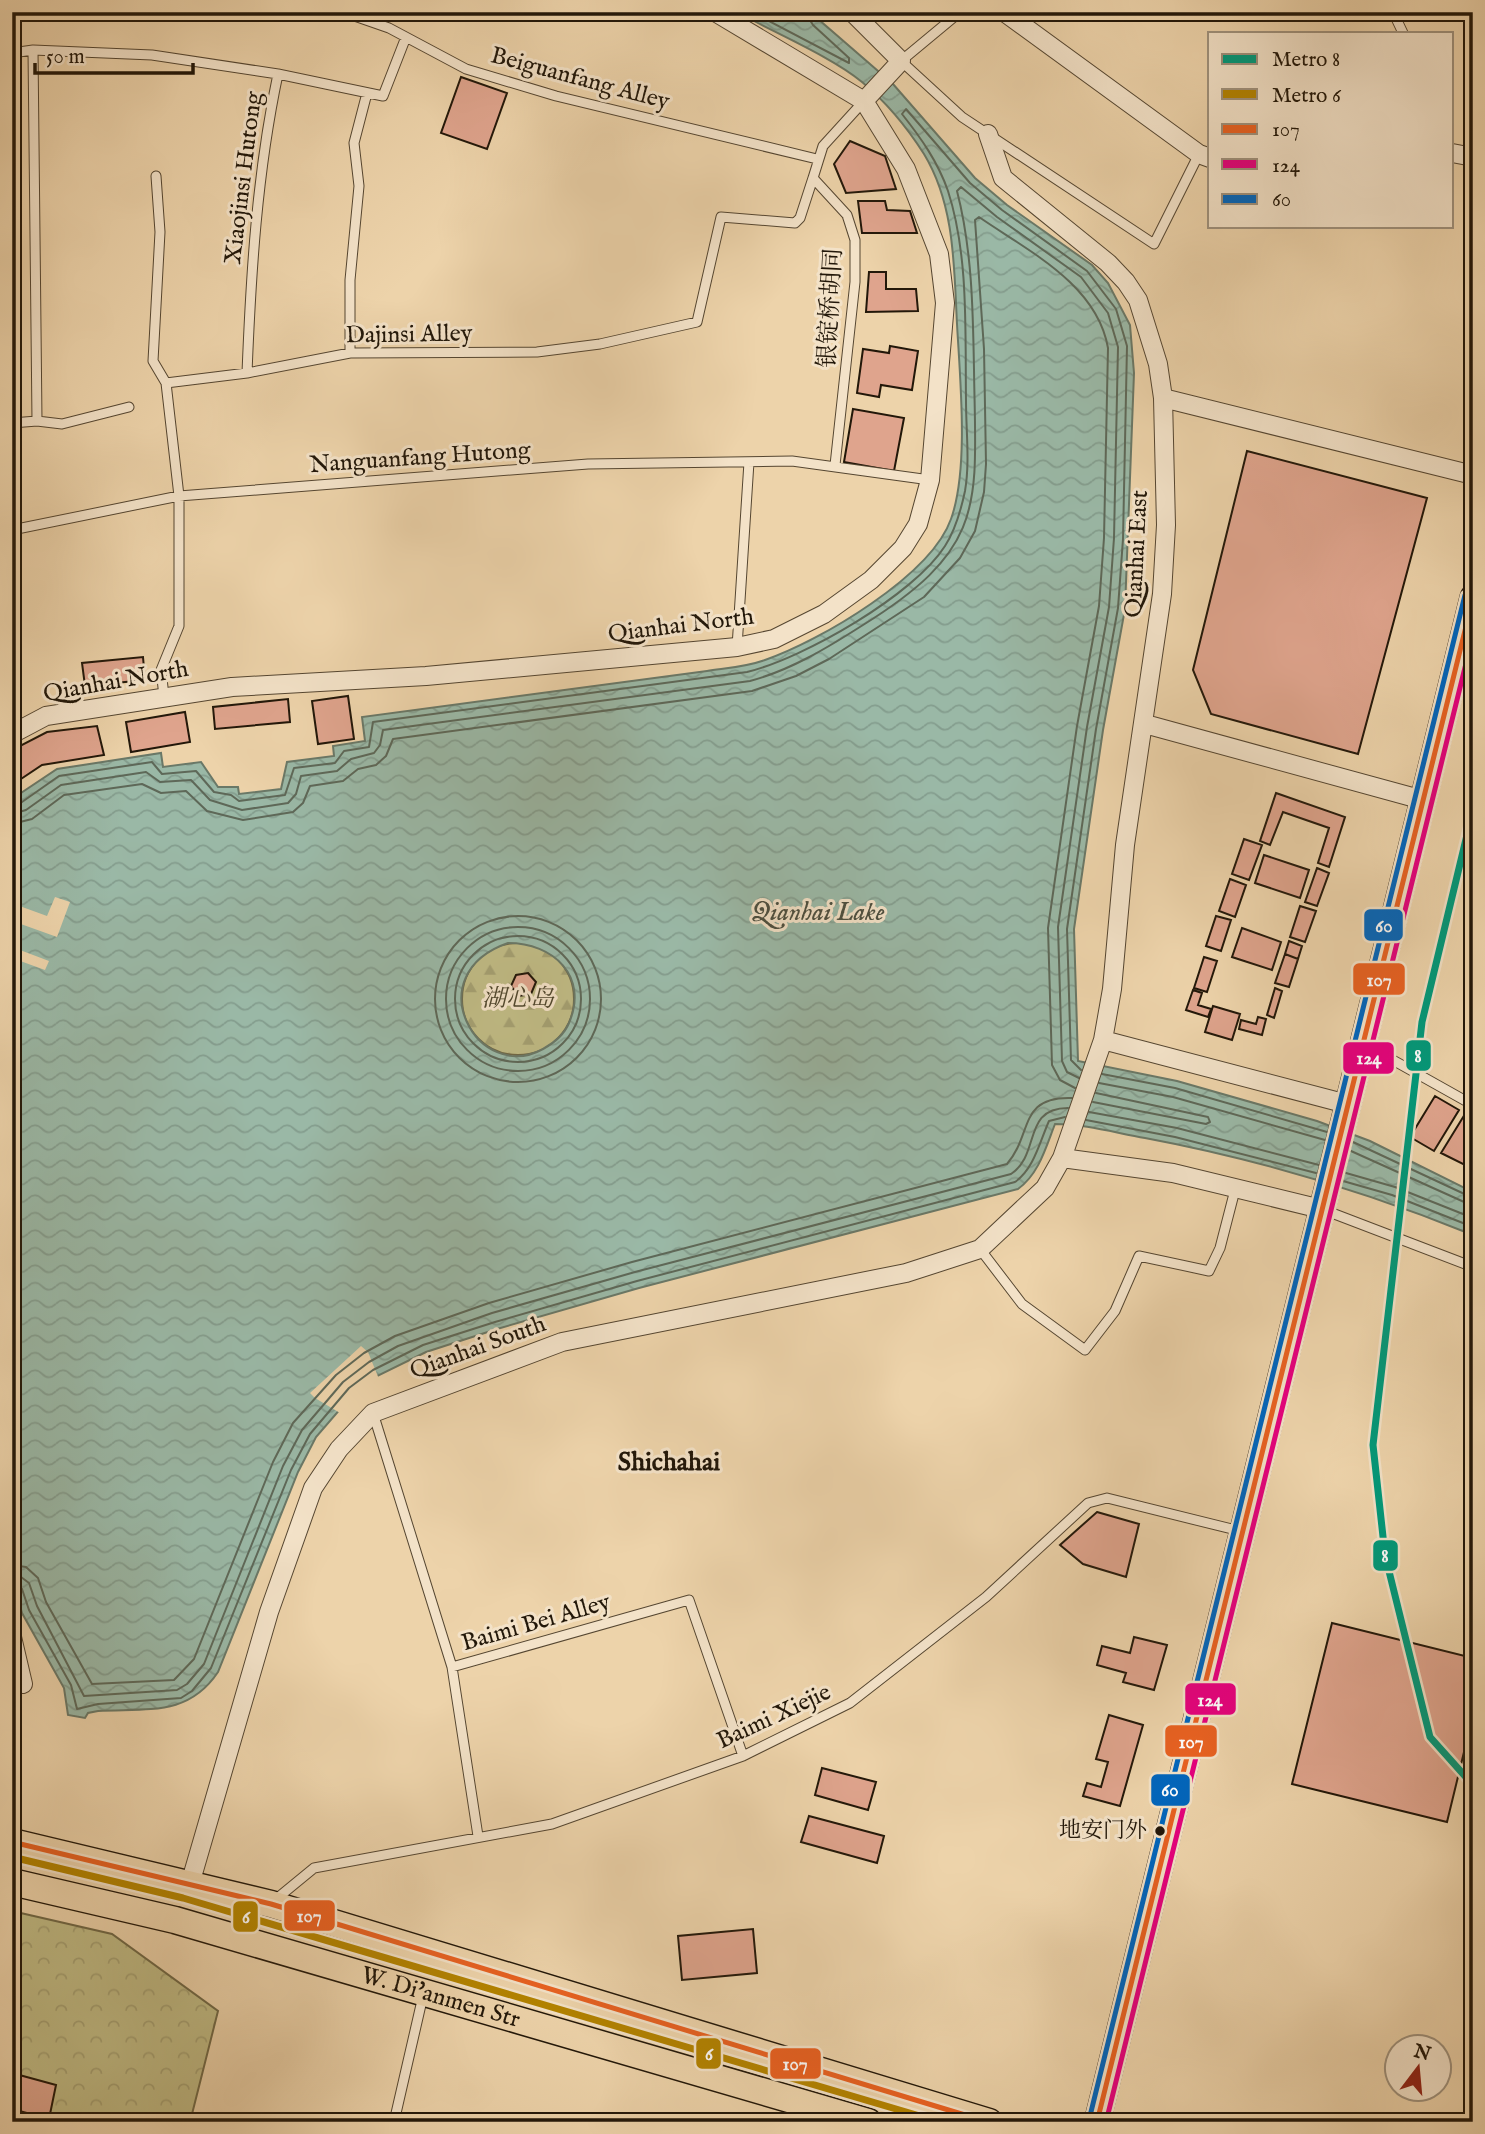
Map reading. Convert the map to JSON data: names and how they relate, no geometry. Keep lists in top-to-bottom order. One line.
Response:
{"streets":{"main road":["W. Di'anmen Str"],"street":["Qianhai East","Qianhai North","Qianhai South"],"lane":["Beiguanfang Alley","Xiaojinsi Hutong","银锭桥胡同","Dajinsi Alley","Nanguanfang Hutong","Baimi Bei Alley","Baimi Xiejie"]},"crossings":[["Xiaojinsi Hutong","Dajinsi Alley"],["银锭桥胡同","Dajinsi Alley"],["银锭桥胡同","Nanguanfang Hutong"],["Nanguanfang Hutong","Qianhai North"],["Qianhai East","Qianhai South"],["Qianhai South","Baimi Bei Alley"],["Baimi Bei Alley","Baimi Xiejie"]],"districts":["Shichahai"],"water":["Qianhai Lake"],"parks":["湖心岛"],"places":["地安门外"],"lines":["transit line 60","transit line 107","transit line 124","metro line 8","metro line 6"],"legend":["Metro 8","Metro 6","107","124","60"],"scale_bar":"50 m","north":"top"}
